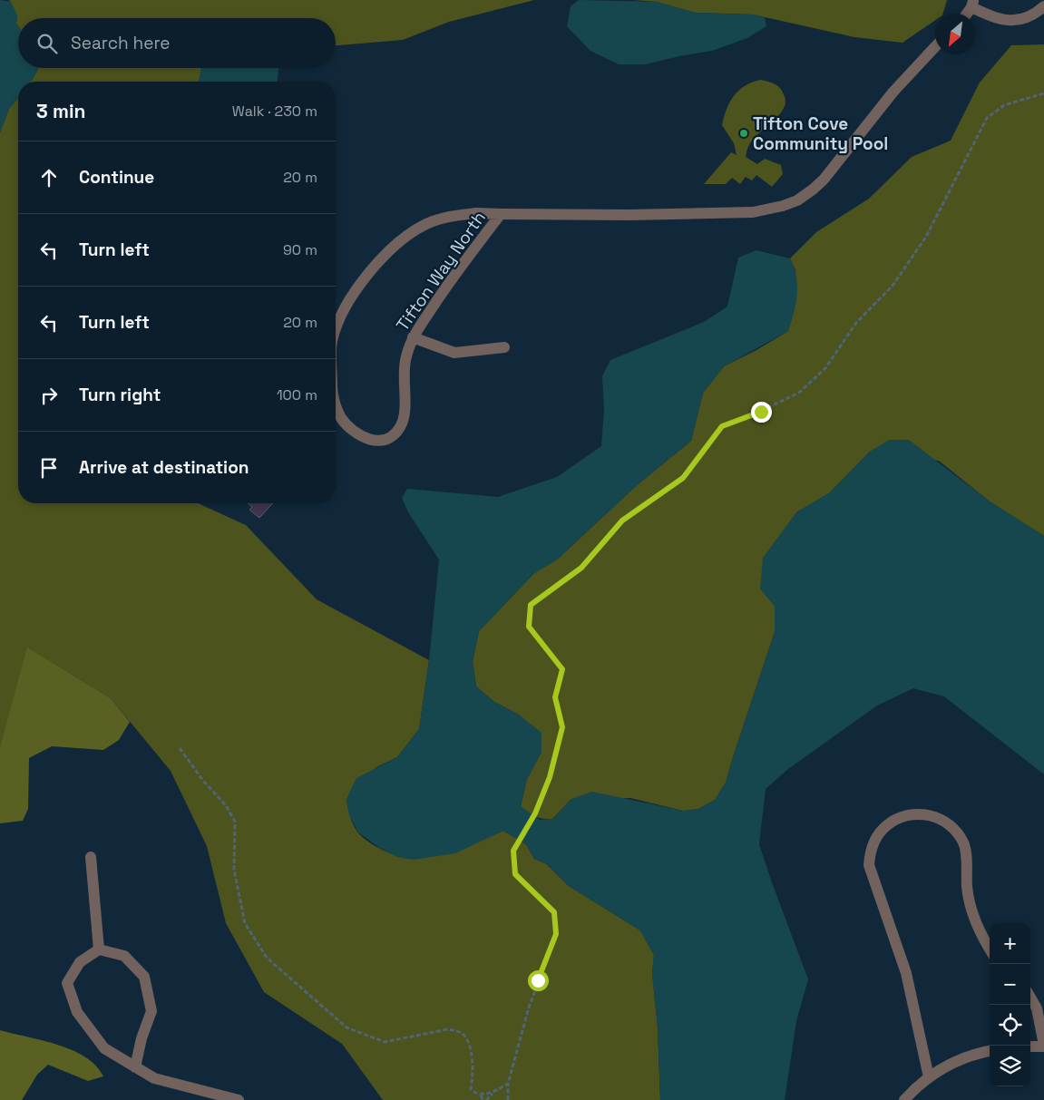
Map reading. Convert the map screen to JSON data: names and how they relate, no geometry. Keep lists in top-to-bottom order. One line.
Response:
{"streets":{"street":["Tifton Way North"]},"places":["Tifton Cove Community Pool"],"north":"bottom left","page":{"search":"Search here","heading":["3 min","Walk · 230 m"],"list":[["Continue","20 m"],["Turn left","90 m"],["Turn left","20 m"],["Turn right","100 m"],"Arrive at destination"],"map_buttons":["+","−"]}}
